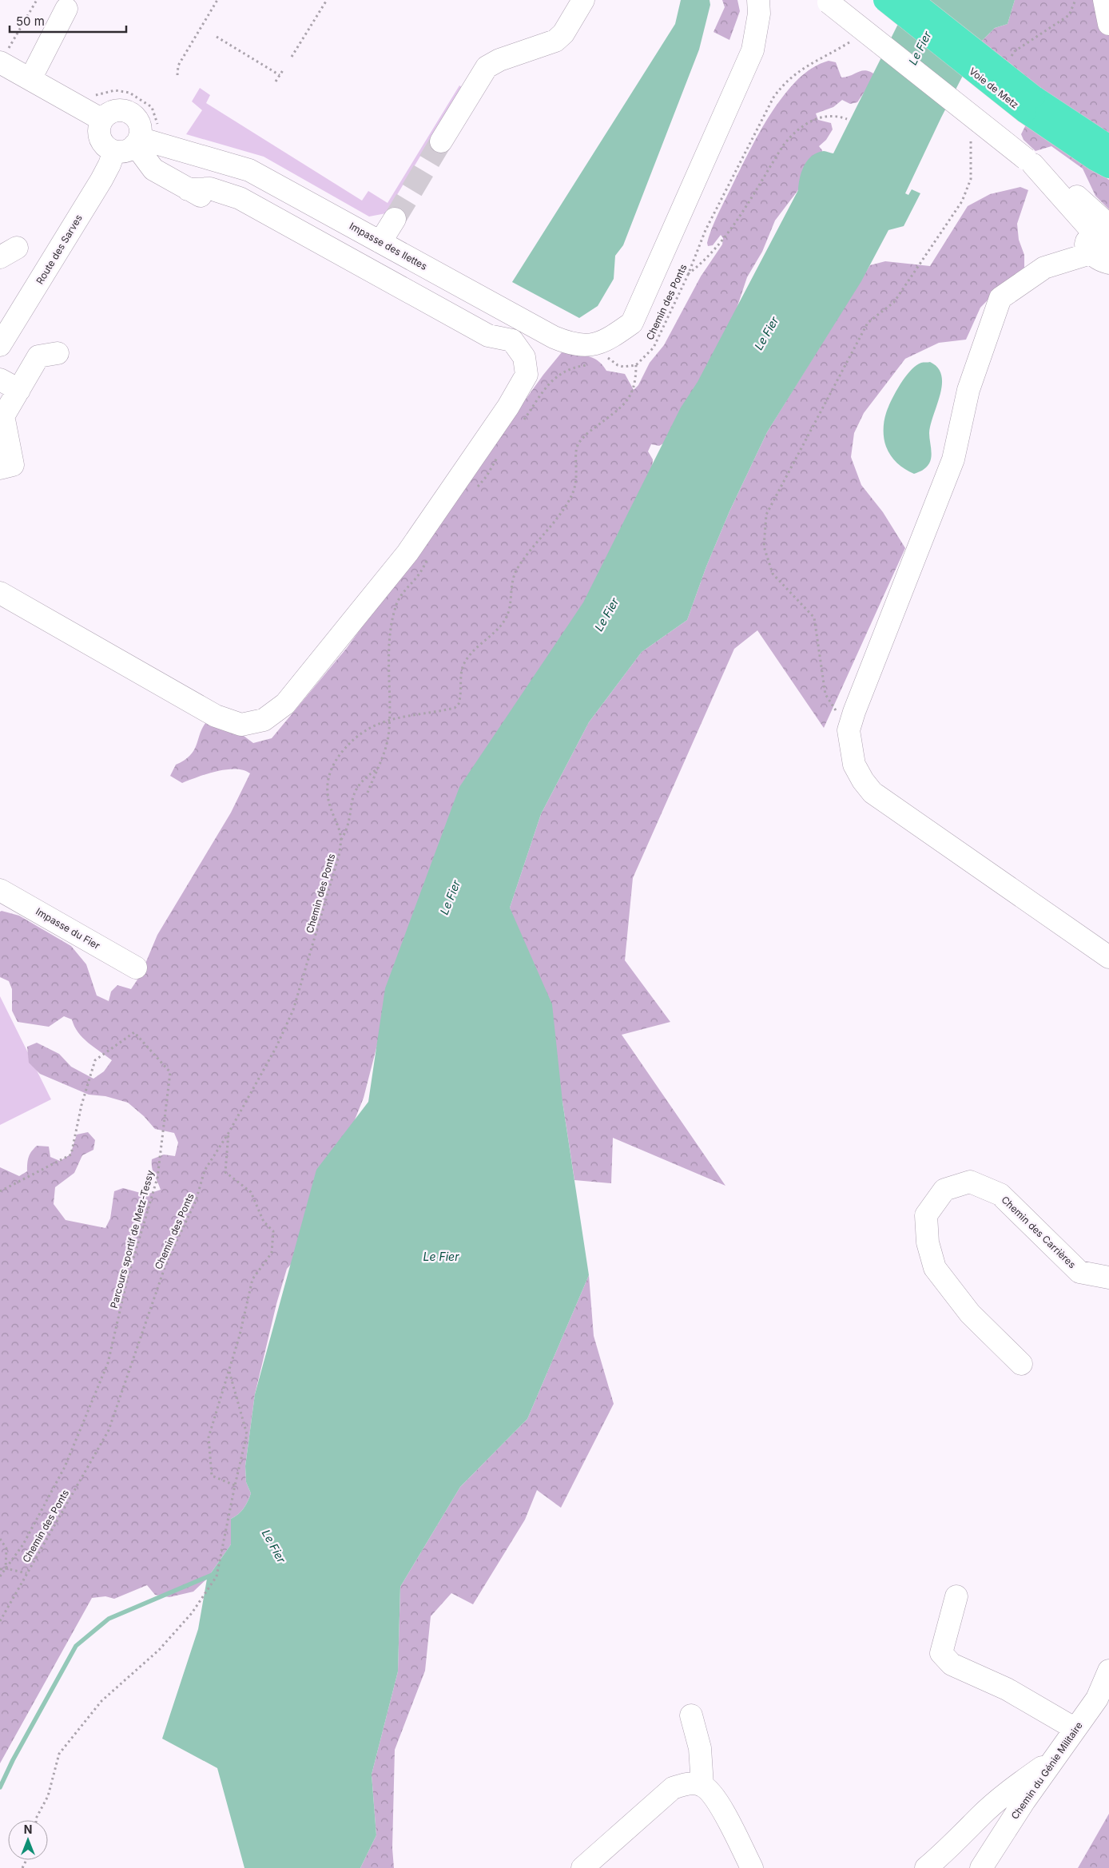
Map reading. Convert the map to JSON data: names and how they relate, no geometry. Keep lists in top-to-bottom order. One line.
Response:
{"streets":{"highway":["Voie de Metz"],"street":["Impasse des Ilettes","Route des Sarves","Impasse du Fier","Chemin des Carrières","Chemin du Génie Militaire"],"path":["Chemin des Ponts","Parcours sportif de Metz-Tessy"]},"crossings":[["Impasse des Ilettes","Route des Sarves"]],"water":["Le Fier"],"scale_bar":"50 m","north":"top"}
